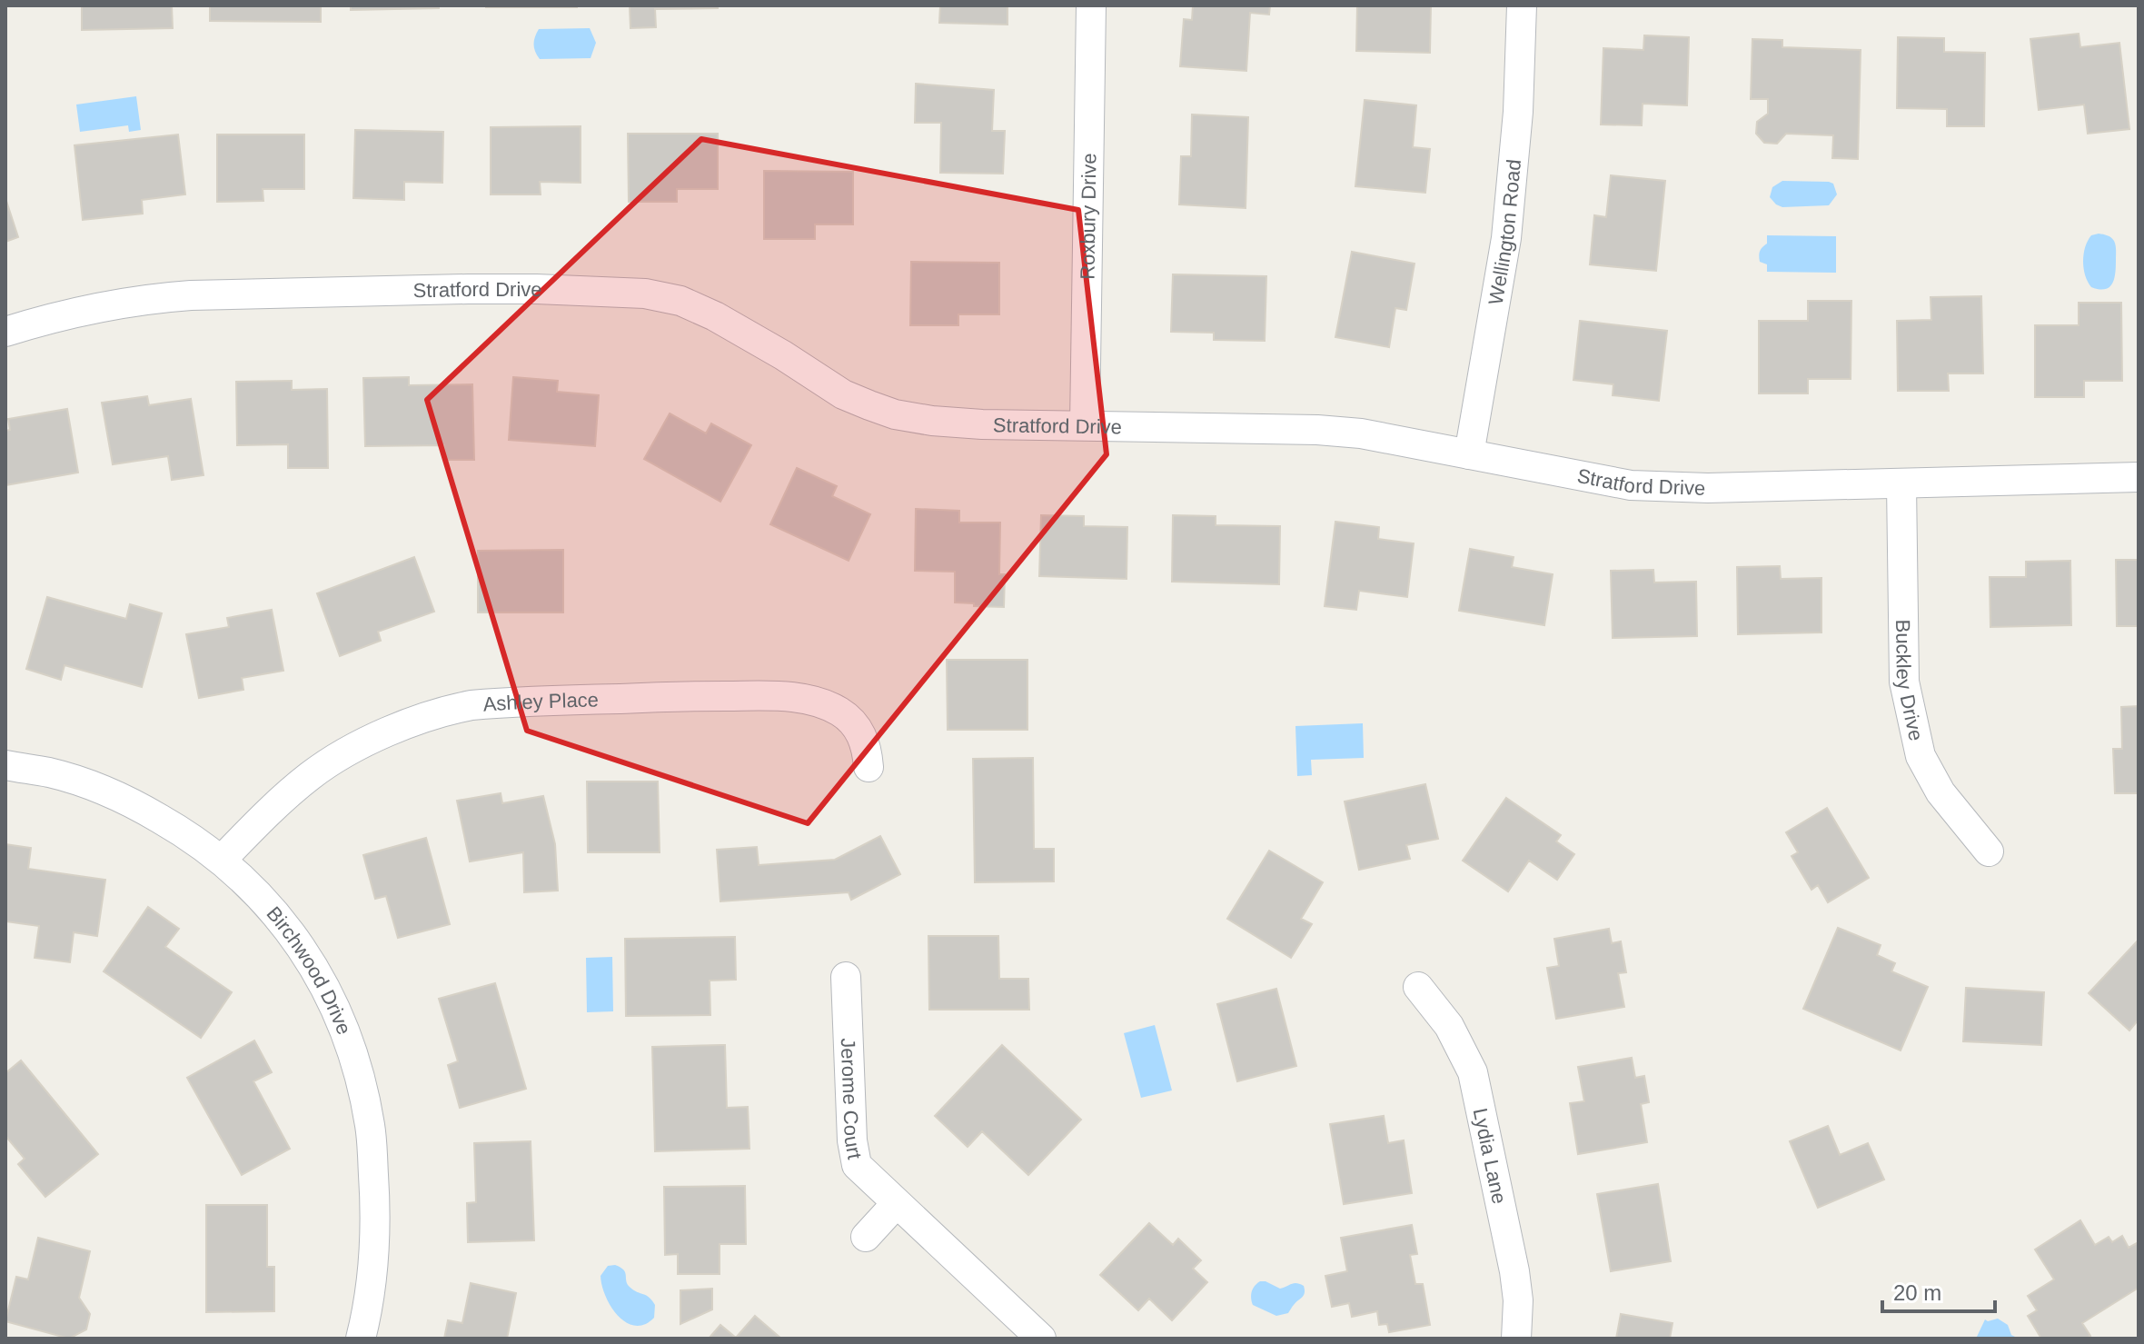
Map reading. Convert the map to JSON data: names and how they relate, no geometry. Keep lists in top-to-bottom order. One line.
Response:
{"streets":{"street":["Roxbury Drive","Wellington Road","Stratford Drive","Buckley Drive","Ashley Place","Birchwood Drive","Jerome Court","Lydia Lane"]},"crossings":[["Roxbury Drive","Stratford Drive"],["Wellington Road","Stratford Drive"],["Stratford Drive","Buckley Drive"],["Ashley Place","Birchwood Drive"]],"scale_bar":"20 m"}
